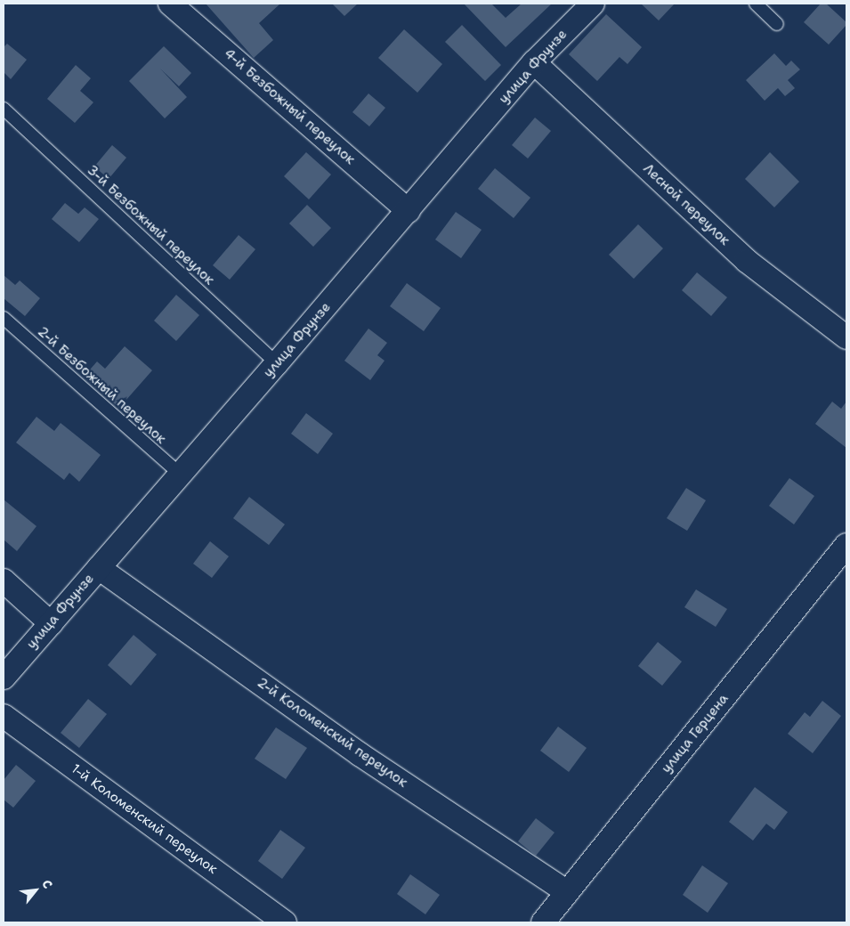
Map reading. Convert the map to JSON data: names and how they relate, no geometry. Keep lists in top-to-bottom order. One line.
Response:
{"streets":{"street":["улица Фрунзе","4-й Безбожный переулок","Лесной переулок","2-й Коломенский переулок","улица Герцена","1-й Коломенский переулок"],"lane":["3-й Безбожный переулок","2-й Безбожный переулок"]},"crossings":[["улица Фрунзе","4-й Безбожный переулок"],["улица Фрунзе","Лесной переулок"],["улица Фрунзе","3-й Безбожный переулок"],["улица Фрунзе","2-й Безбожный переулок"],["улица Фрунзе","2-й Коломенский переулок"],["2-й Коломенский переулок","улица Герцена"]],"north":"top right"}
